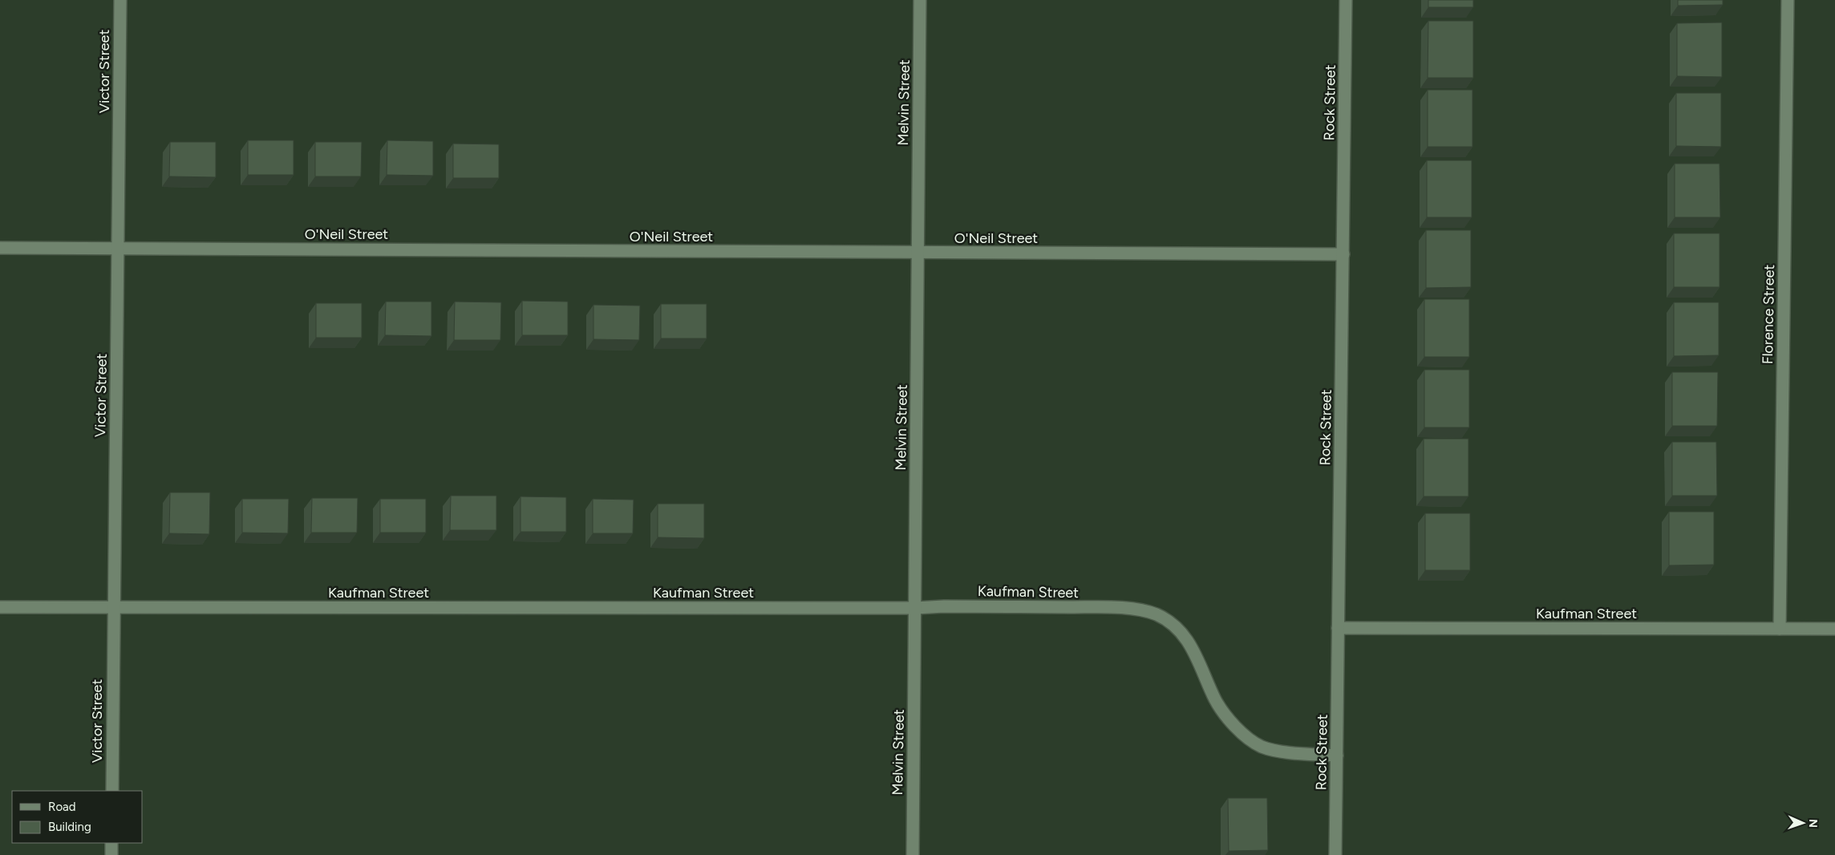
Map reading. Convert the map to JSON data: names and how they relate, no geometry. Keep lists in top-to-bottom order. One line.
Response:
{"streets":{"street":["Victor Street","Melvin Street","Rock Street","O'Neil Street","Florence Street","Kaufman Street"]},"crossings":[["Victor Street","O'Neil Street"],["Victor Street","Kaufman Street"],["Melvin Street","O'Neil Street"],["Melvin Street","Kaufman Street"],["Rock Street","O'Neil Street"],["Rock Street","Kaufman Street"],["Florence Street","Kaufman Street"]],"legend":["Road","Building"],"north":"right"}
